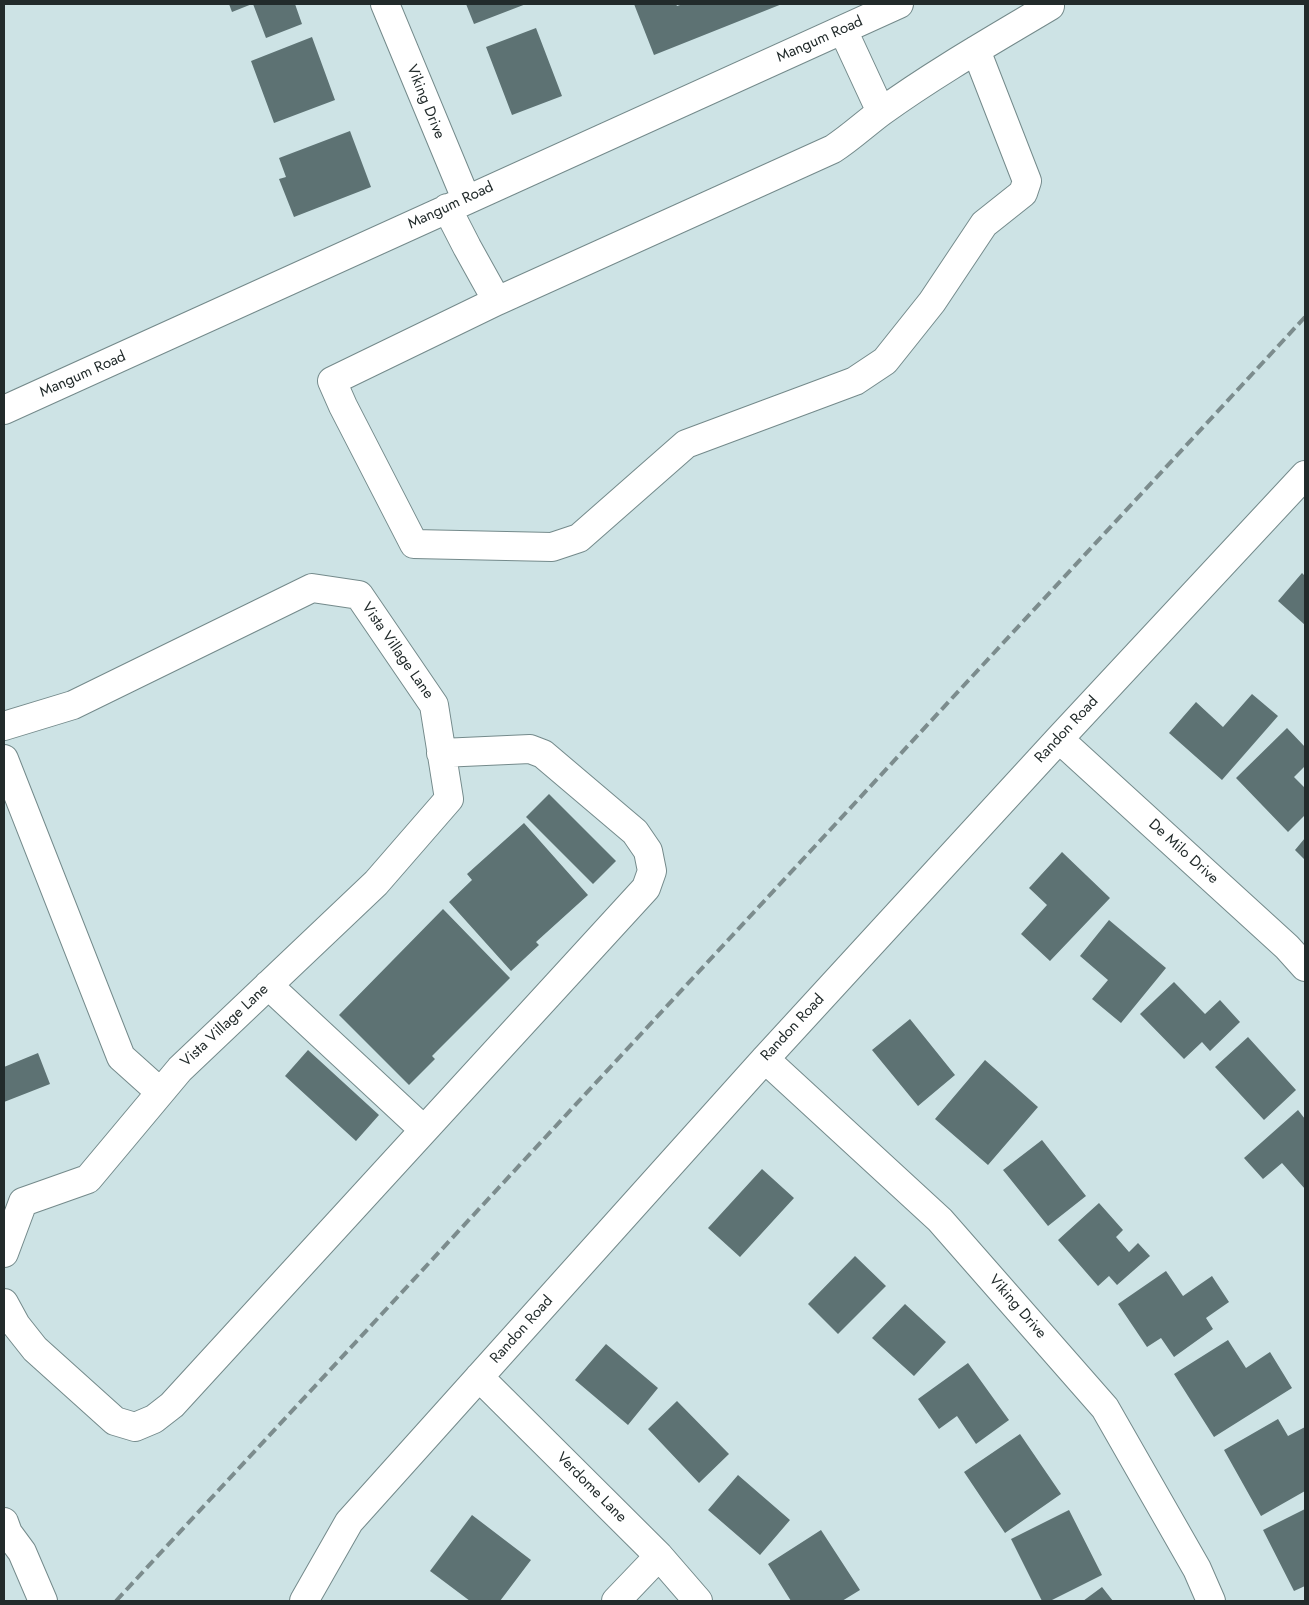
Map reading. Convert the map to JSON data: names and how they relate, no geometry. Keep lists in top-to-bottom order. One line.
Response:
{"streets":{"street":["Mangum Road","Viking Drive","Vista Village Lane","Randon Road","De Milo Drive","Verdome Lane"]},"crossings":[["Mangum Road","Viking Drive"],["Viking Drive","Randon Road"],["Randon Road","De Milo Drive"],["Randon Road","Verdome Lane"]]}
